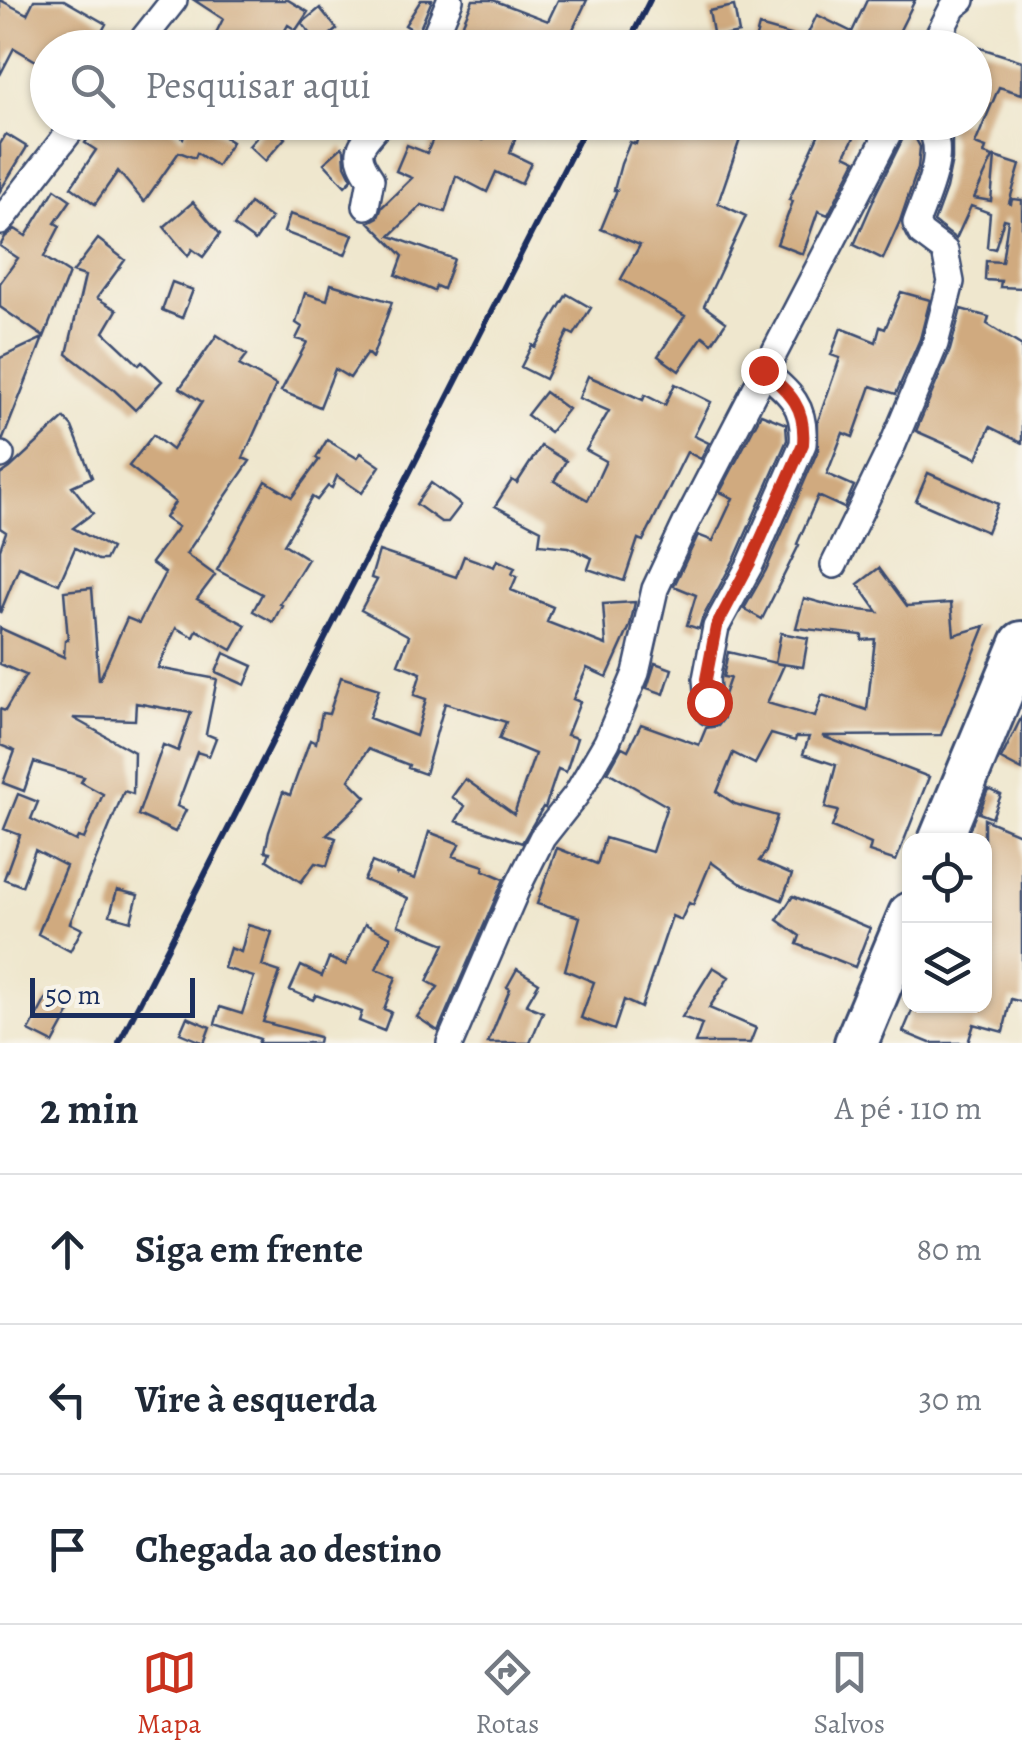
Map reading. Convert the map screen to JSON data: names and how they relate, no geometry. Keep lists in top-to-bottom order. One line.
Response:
{"scale_bar":"50 m","page":{"search":"Pesquisar aqui","scale":"50 m","heading":["2 min","A pé · 110 m"],"list":[["Siga em frente","80 m"],["Vire à esquerda","30 m"],"Chegada ao destino"],"nav":["Mapa","Rotas","Salvos"]}}
